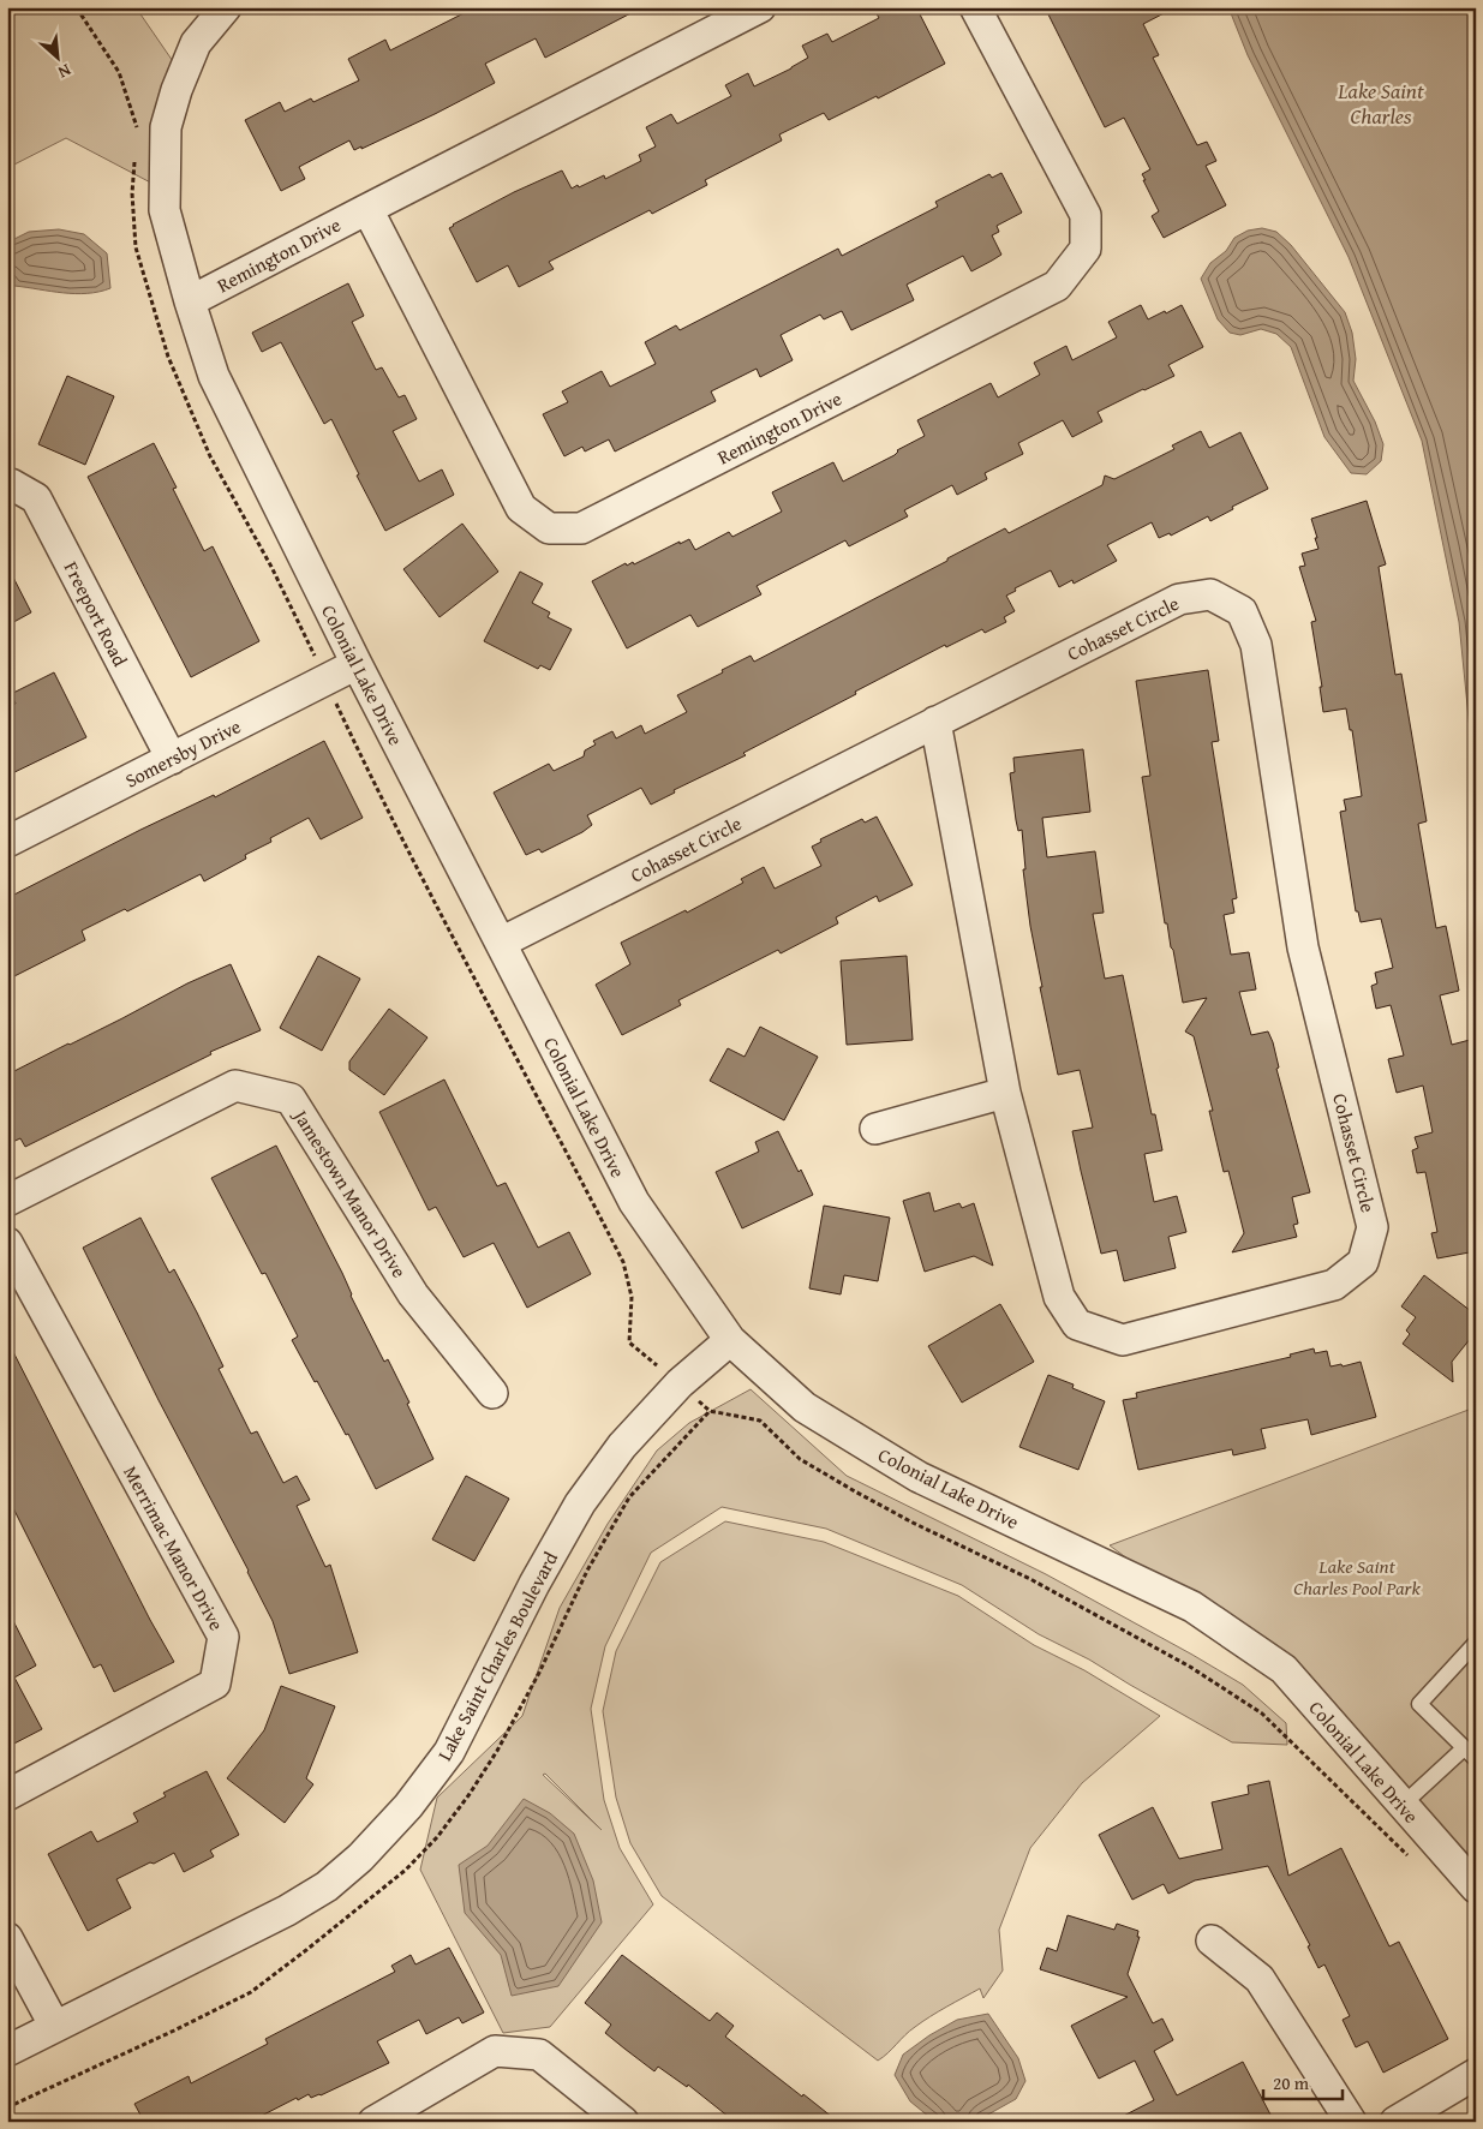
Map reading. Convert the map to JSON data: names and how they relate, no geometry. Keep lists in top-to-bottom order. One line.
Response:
{"streets":{"street":["Remington Drive","Freeport Road","Cohasset Circle","Colonial Lake Drive","Somersby Drive","Jamestown Manor Drive","Merrimac Manor Drive","Lake Saint Charles Boulevard"]},"crossings":[["Remington Drive","Colonial Lake Drive"],["Freeport Road","Somersby Drive"],["Cohasset Circle","Colonial Lake Drive"],["Colonial Lake Drive","Somersby Drive"],["Colonial Lake Drive","Lake Saint Charles Boulevard"]],"water":["Lake Saint Charles"],"parks":["Lake Saint Charles Pool Park"],"scale_bar":"20 m","north":"bottom right"}
